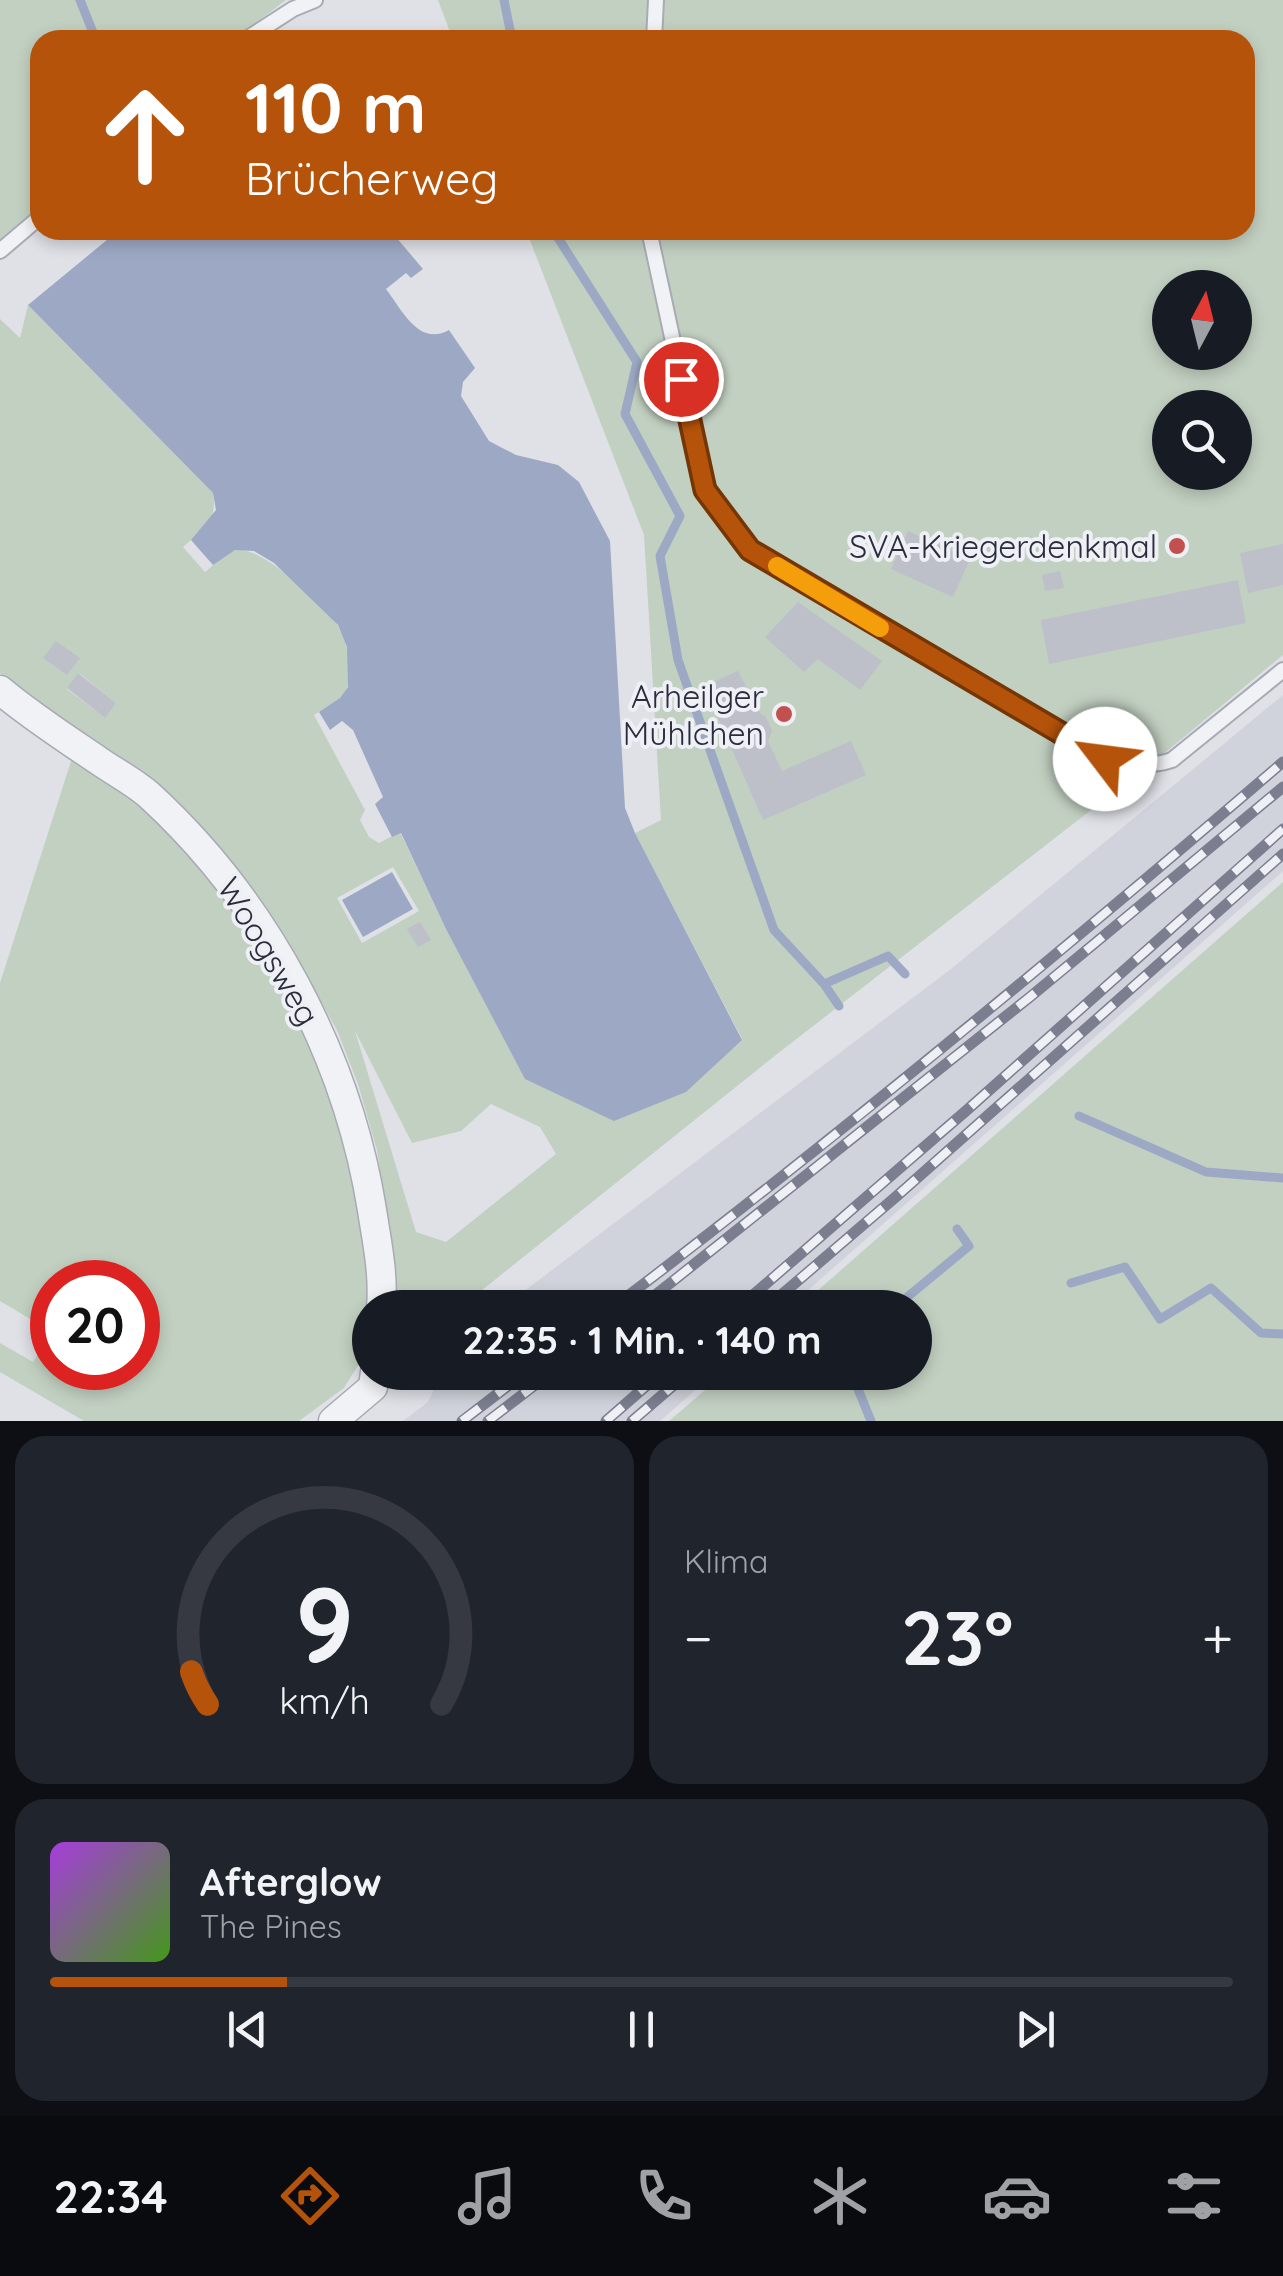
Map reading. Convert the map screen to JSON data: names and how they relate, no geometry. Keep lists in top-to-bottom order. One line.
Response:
{"streets":{"street":["Woogsweg"]},"places":["SVA-Kriegerdenkmal","Arheilger Mühlchen"],"north":"top","page":{"turn":["110 m","Brücherweg"],"limit":"20","trip":"22:35 · 1 Min. · 140 m","tile":"Klima","heat":["−","23°","+"],"song":["Afterglow","The Pines"],"tabs":"22:34","gauge":["9","km/h"]}}
